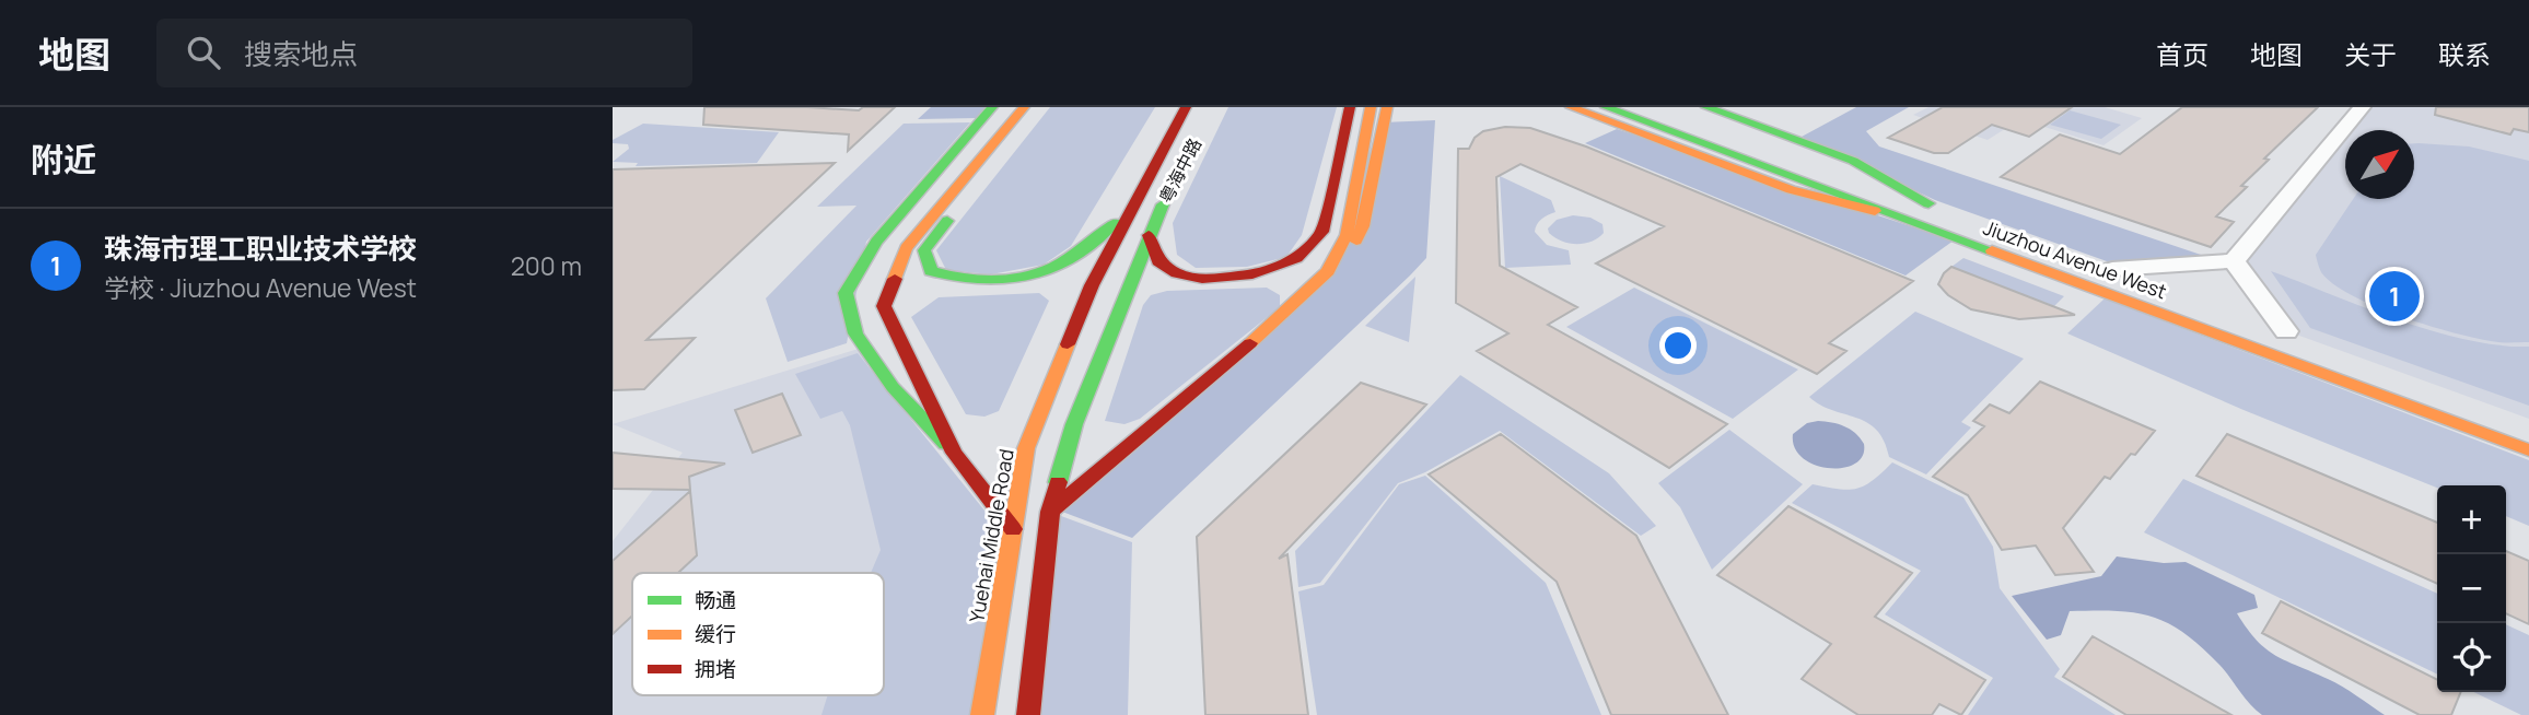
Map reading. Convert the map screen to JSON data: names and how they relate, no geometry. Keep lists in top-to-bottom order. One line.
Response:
{"streets":{"main road":["粤海中路","Jiuzhou Avenue West","Yuehai Middle Road"]},"crossings":[["粤海中路","Yuehai Middle Road"]],"legend":["畅通","缓行","拥堵"],"north":"top right","page":{"header":"地图","search":"搜索地点","nav":["首页","地图","关于","联系"],"heading":"附近","list":[{"mark":"1","name":"珠海市理工职业技术学校","note":"学校 · Jiuzhou Avenue West","value":"200 m"}],"pins":"1","map_buttons":["+","−"]}}
